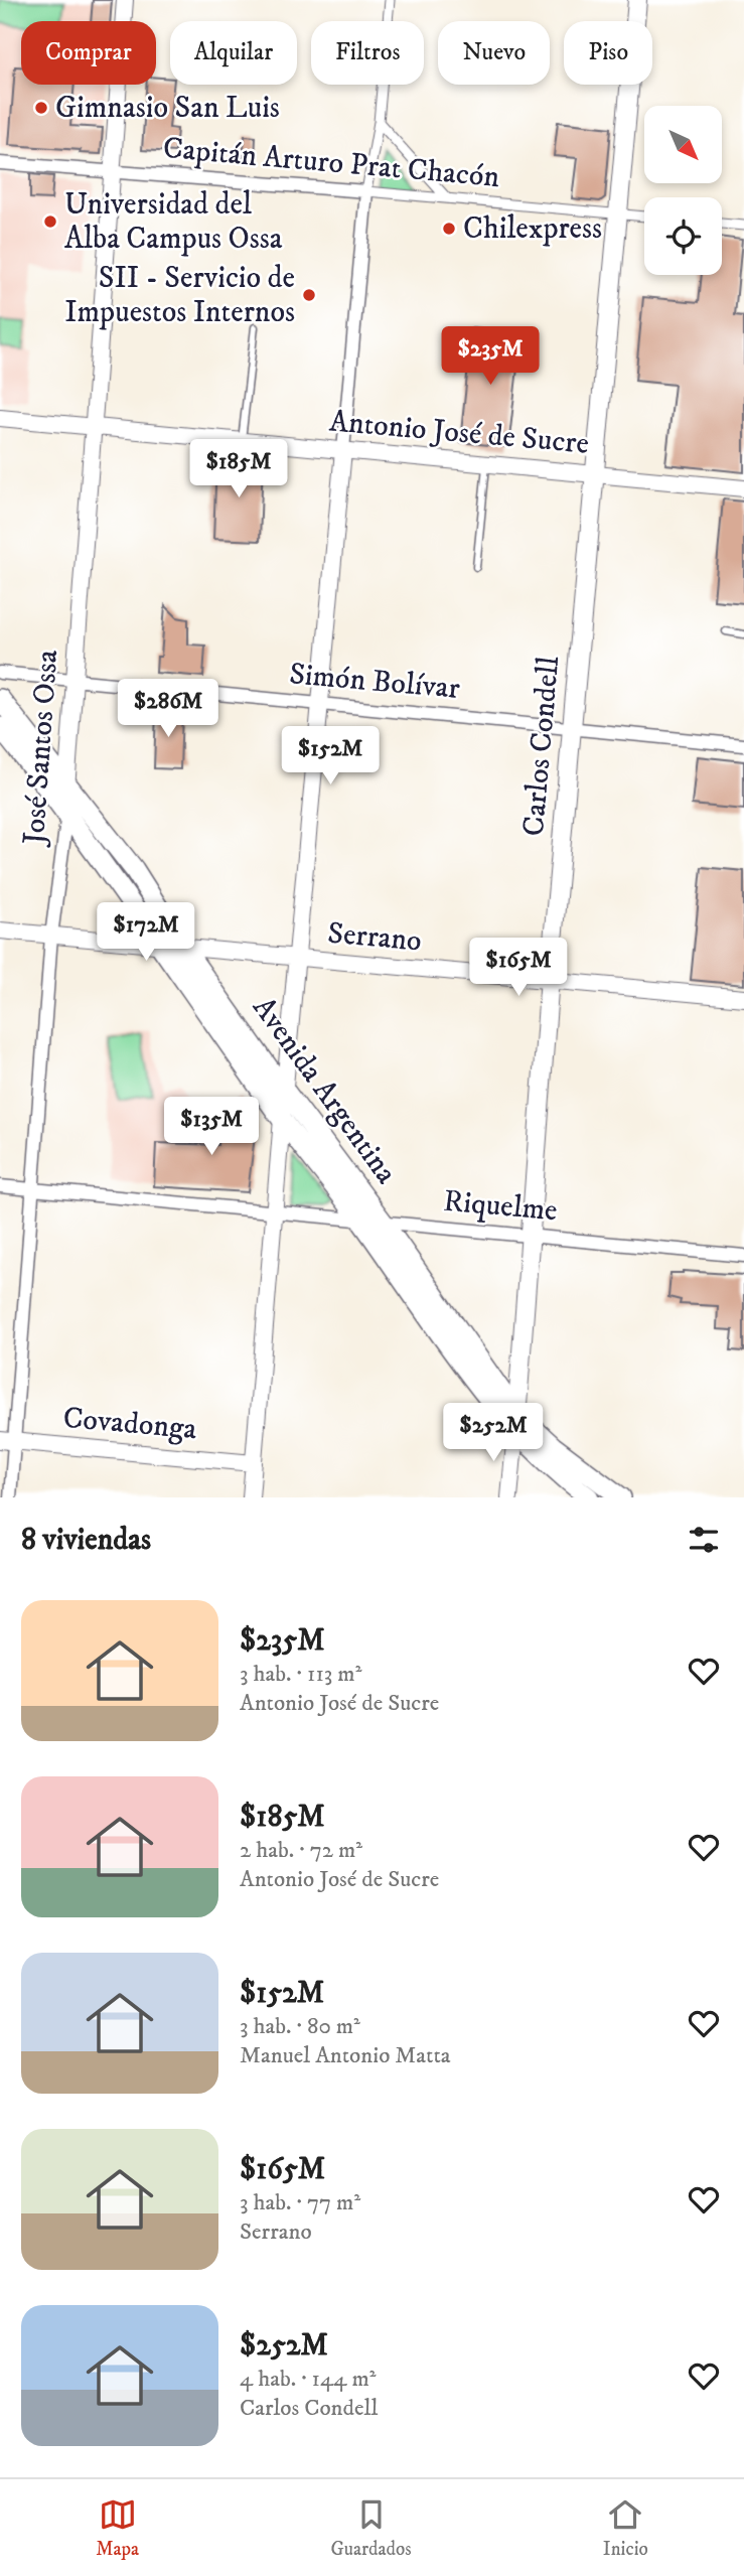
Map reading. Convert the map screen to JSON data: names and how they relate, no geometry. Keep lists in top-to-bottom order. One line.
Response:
{"streets":{"main road":["Carlos Condell","Avenida Argentina"],"street":["Capitán Arturo Prat Chacón","Antonio José de Sucre","Simón Bolívar","José Santos Ossa","Serrano","Riquelme","Covadonga"]},"crossings":[["Capitán Arturo Prat Chacón","Carlos Condell"],["Capitán Arturo Prat Chacón","José Santos Ossa"],["Antonio José de Sucre","Carlos Condell"],["Antonio José de Sucre","José Santos Ossa"],["Simón Bolívar","Carlos Condell"],["Simón Bolívar","José Santos Ossa"],["Carlos Condell","Serrano"],["Carlos Condell","Avenida Argentina"],["Carlos Condell","Riquelme"],["José Santos Ossa","Serrano"],["José Santos Ossa","Avenida Argentina"],["José Santos Ossa","Riquelme"],["José Santos Ossa","Covadonga"],["Serrano","Avenida Argentina"],["Avenida Argentina","Riquelme"]],"places":["Gimnasio San Luis","Universidad del Alba Campus Ossa","Chilexpress","SII - Servicio de Impuestos Internos"],"north":"bottom right","page":{"chip":["Comprar","Alquilar","Filtros","Nuevo","Piso"],"price":["$235M","$185M","$286M","$152M","$172M","$165M","$135M","$252M"],"heading":"8 viviendas","list":[{"name":"$235M","note":"3 hab. · 113 m² · Antonio José de Sucre"},{"name":"$185M","note":"2 hab. · 72 m² · Antonio José de Sucre"},{"name":"$152M","note":"3 hab. · 80 m² · Manuel Antonio Matta"},{"name":"$165M","note":"3 hab. · 77 m² · Serrano"},{"name":"$252M","note":"4 hab. · 144 m² · Carlos Condell"}],"tabs":["Mapa","Guardados","Inicio"]}}
